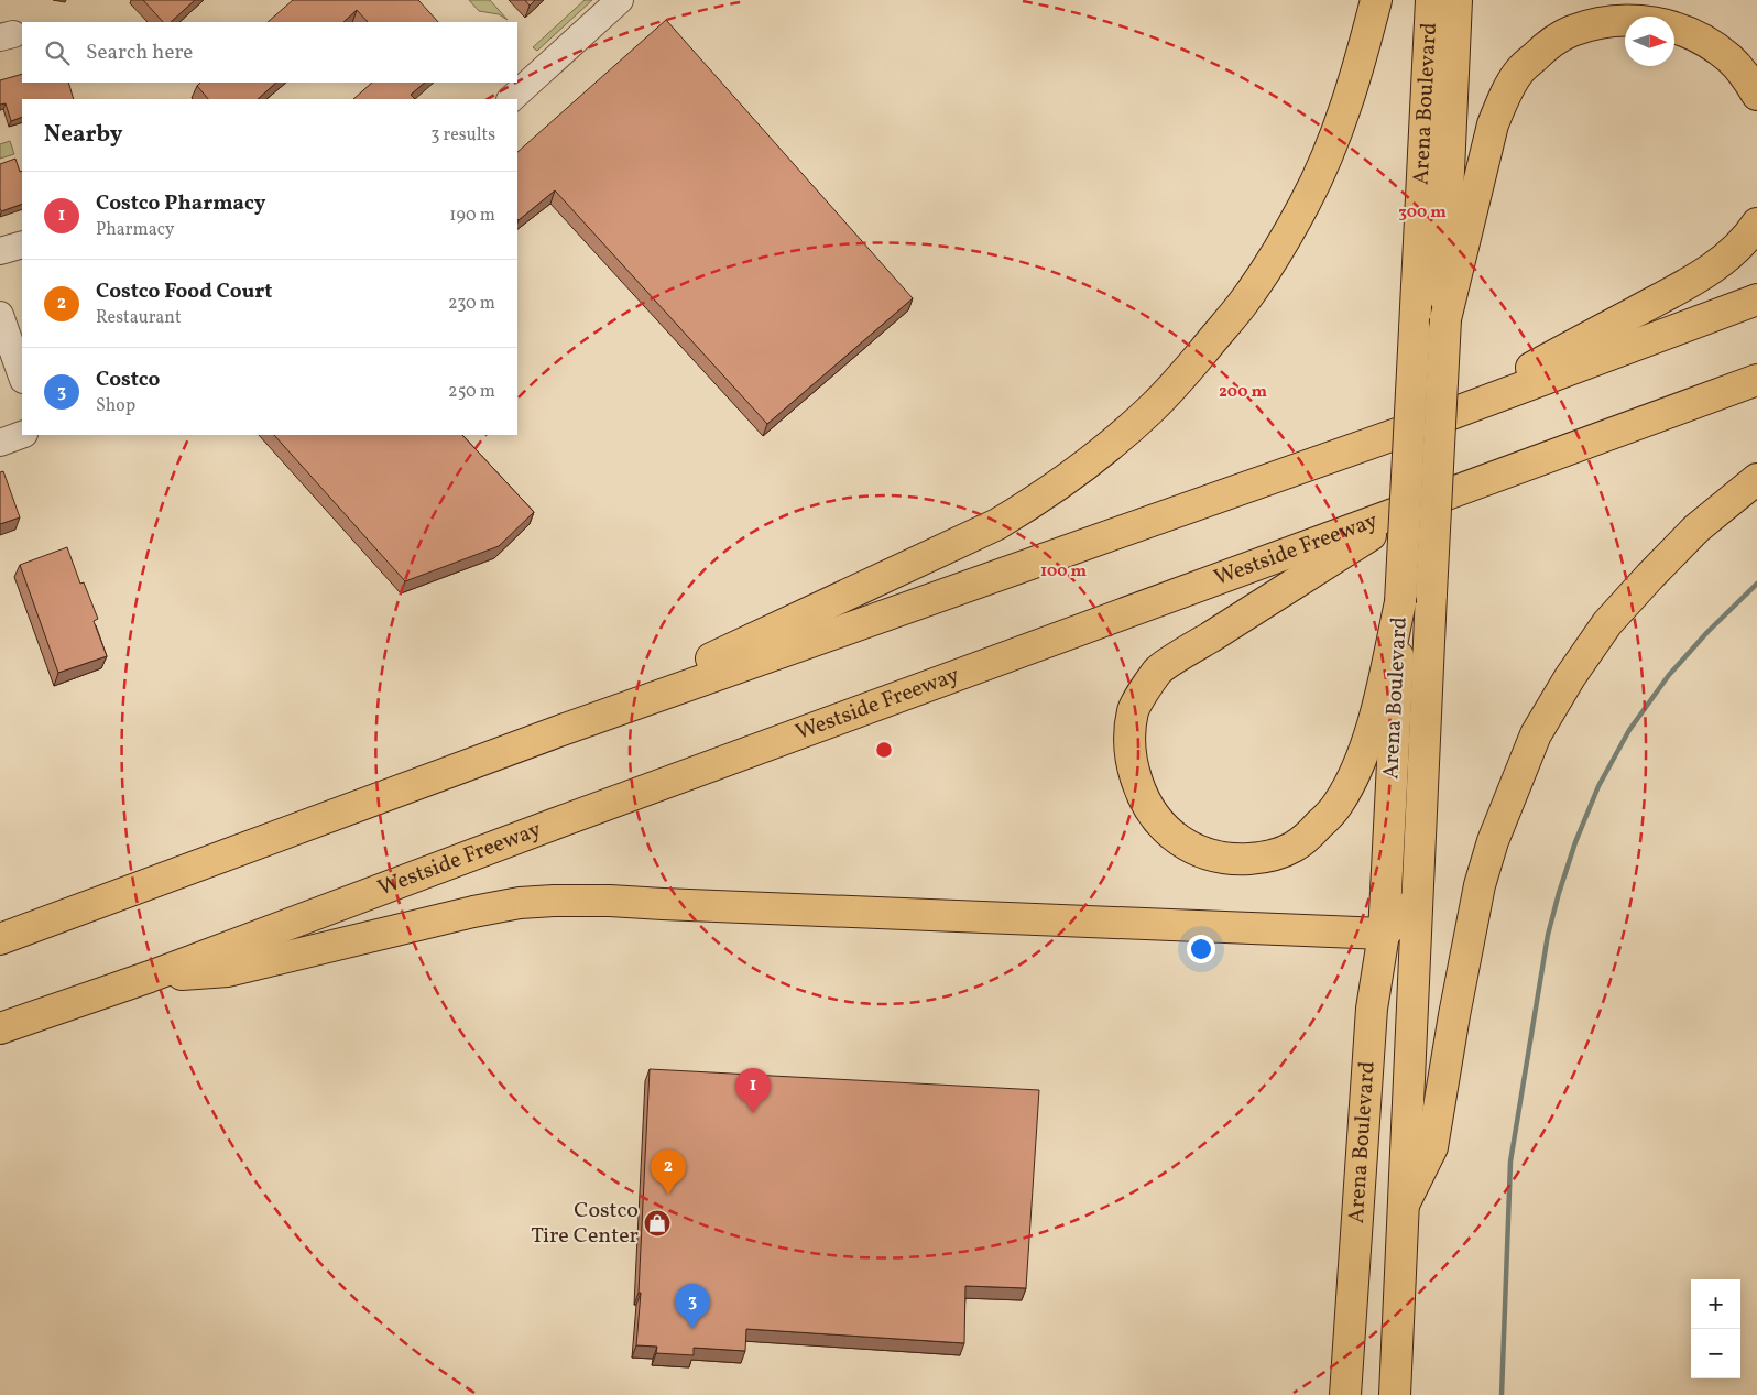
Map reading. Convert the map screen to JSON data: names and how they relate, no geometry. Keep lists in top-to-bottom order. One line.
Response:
{"streets":{"main road":["Arena Boulevard","Westside Freeway"]},"places":{"shop":["Costco Tire Center"]},"north":"right","page":{"search":"Search here","heading":["Nearby","3 results"],"list":[{"mark":"1","name":"Costco Pharmacy","note":"Pharmacy","value":"190 m"},{"mark":"2","name":"Costco Food Court","note":"Restaurant","value":"230 m"},{"mark":"3","name":"Costco","note":"Shop","value":"250 m"}],"pins":["1","2","3"],"map_buttons":["+","−"]},"rings":["300 m","200 m","100 m"]}
